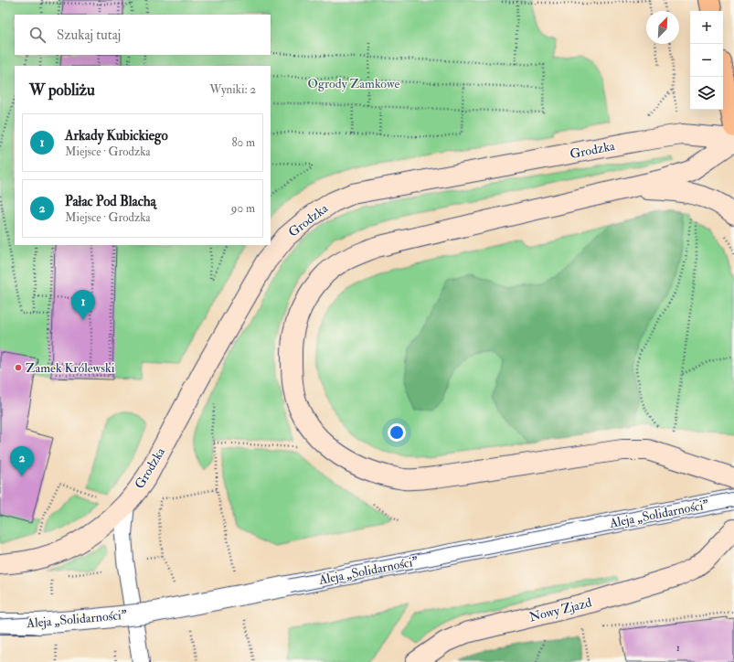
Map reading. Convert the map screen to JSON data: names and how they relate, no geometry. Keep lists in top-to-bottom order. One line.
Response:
{"streets":{"main road":["Grodzka","Nowy Zjazd"],"street":["Aleja „Solidarności”"]},"parks":["Ogrody Zamkowe"],"places":["Zamek Królewski"],"house_numbers":["1"],"north":"top right","page":{"map_buttons":["+","−"],"search":"Szukaj tutaj","heading":["W pobliżu","Wyniki: 2"],"list":[{"mark":"1","name":"Arkady Kubickiego","note":"Miejsce · Grodzka","value":"80 m"},{"mark":"2","name":"Pałac Pod Blachą","note":"Miejsce · Grodzka","value":"90 m"}],"pins":["1","2"]}}
